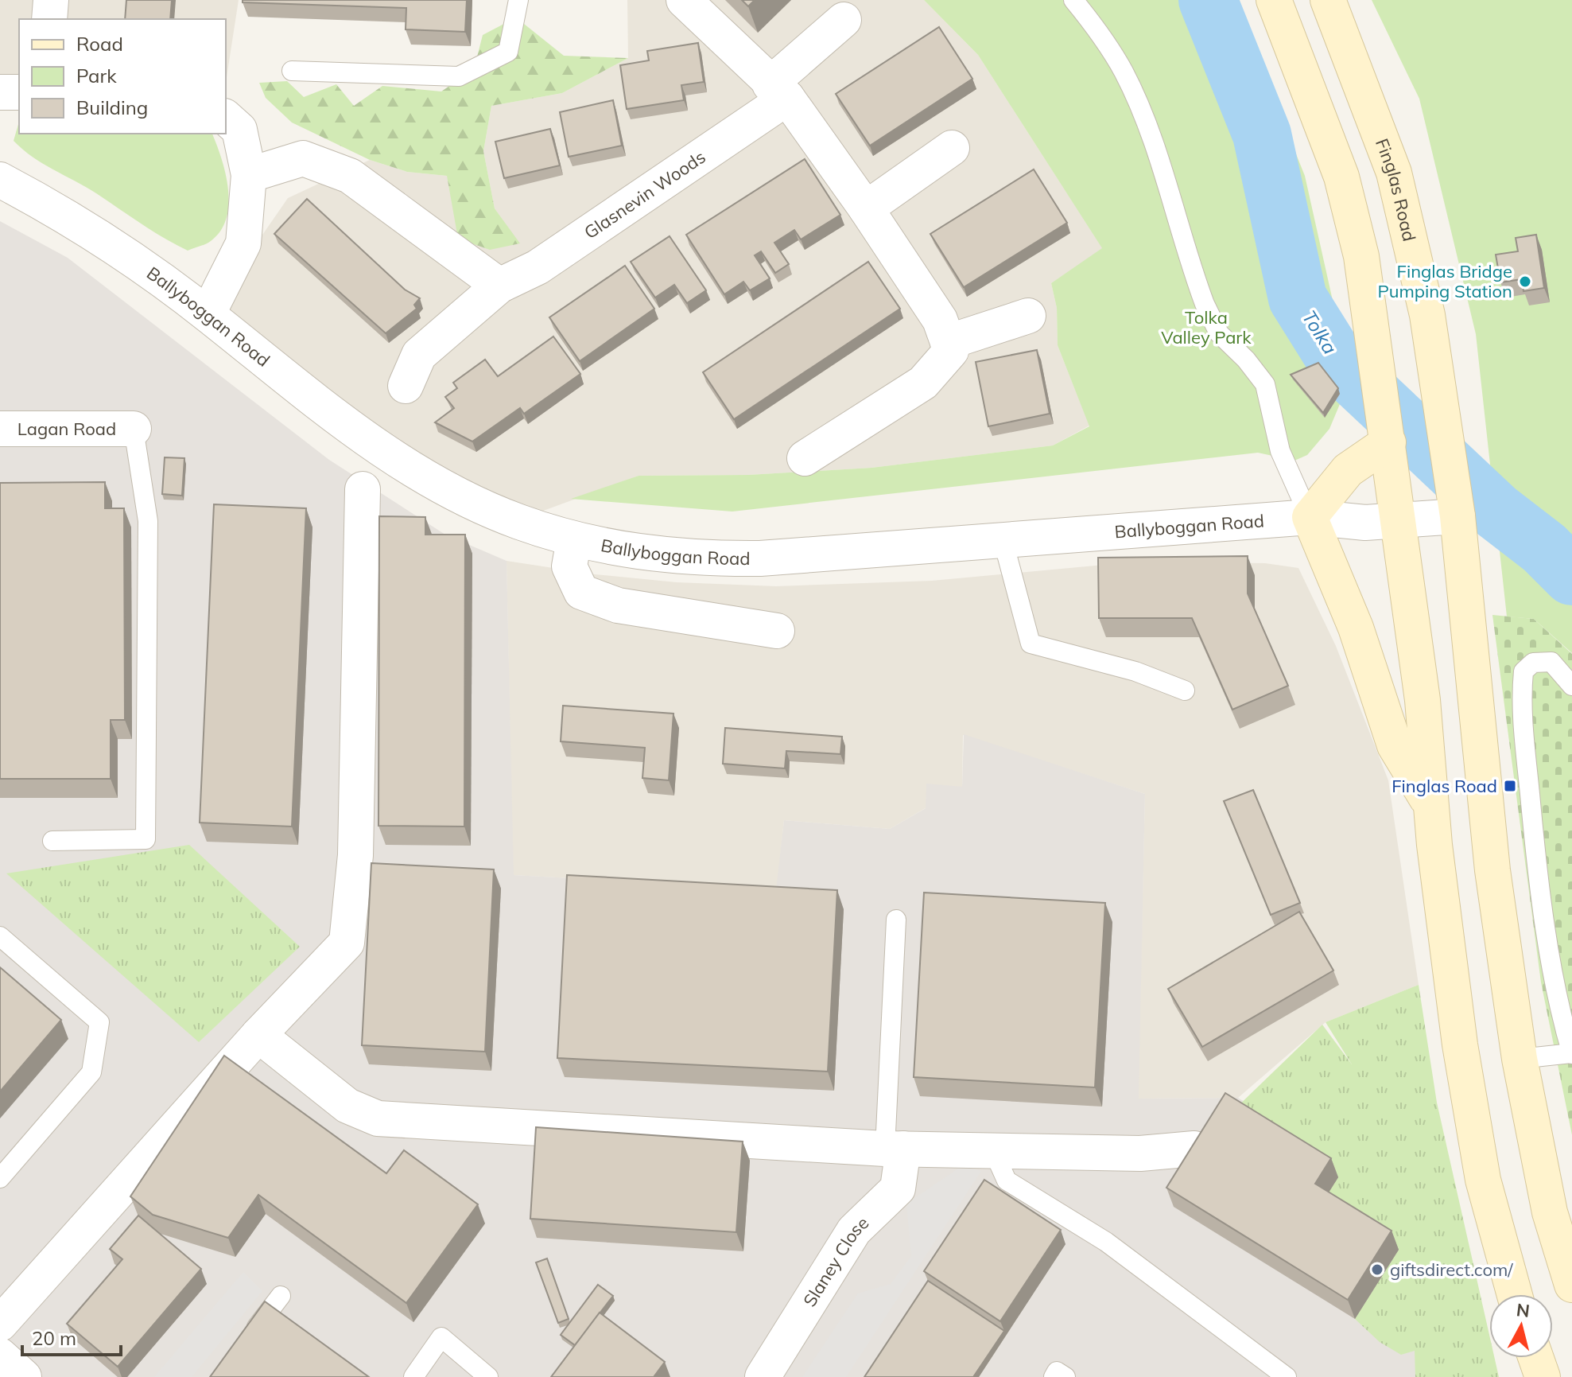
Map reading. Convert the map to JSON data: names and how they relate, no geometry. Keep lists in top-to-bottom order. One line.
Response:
{"streets":{"main road":["Finglas Road"],"street":["Glasnevin Woods","Ballyboggan Road","Lagan Road","Slaney Close"]},"crossings":[["Finglas Road","Ballyboggan Road"]],"water":["Tolka"],"parks":["Tolka Valley Park"],"places":{"other":["Finglas Bridge Pumping Station","giftsdirect.com/"],"transit":["Finglas Road"]},"legend":["Road","Park","Building"],"scale_bar":"20 m","north":"top"}
